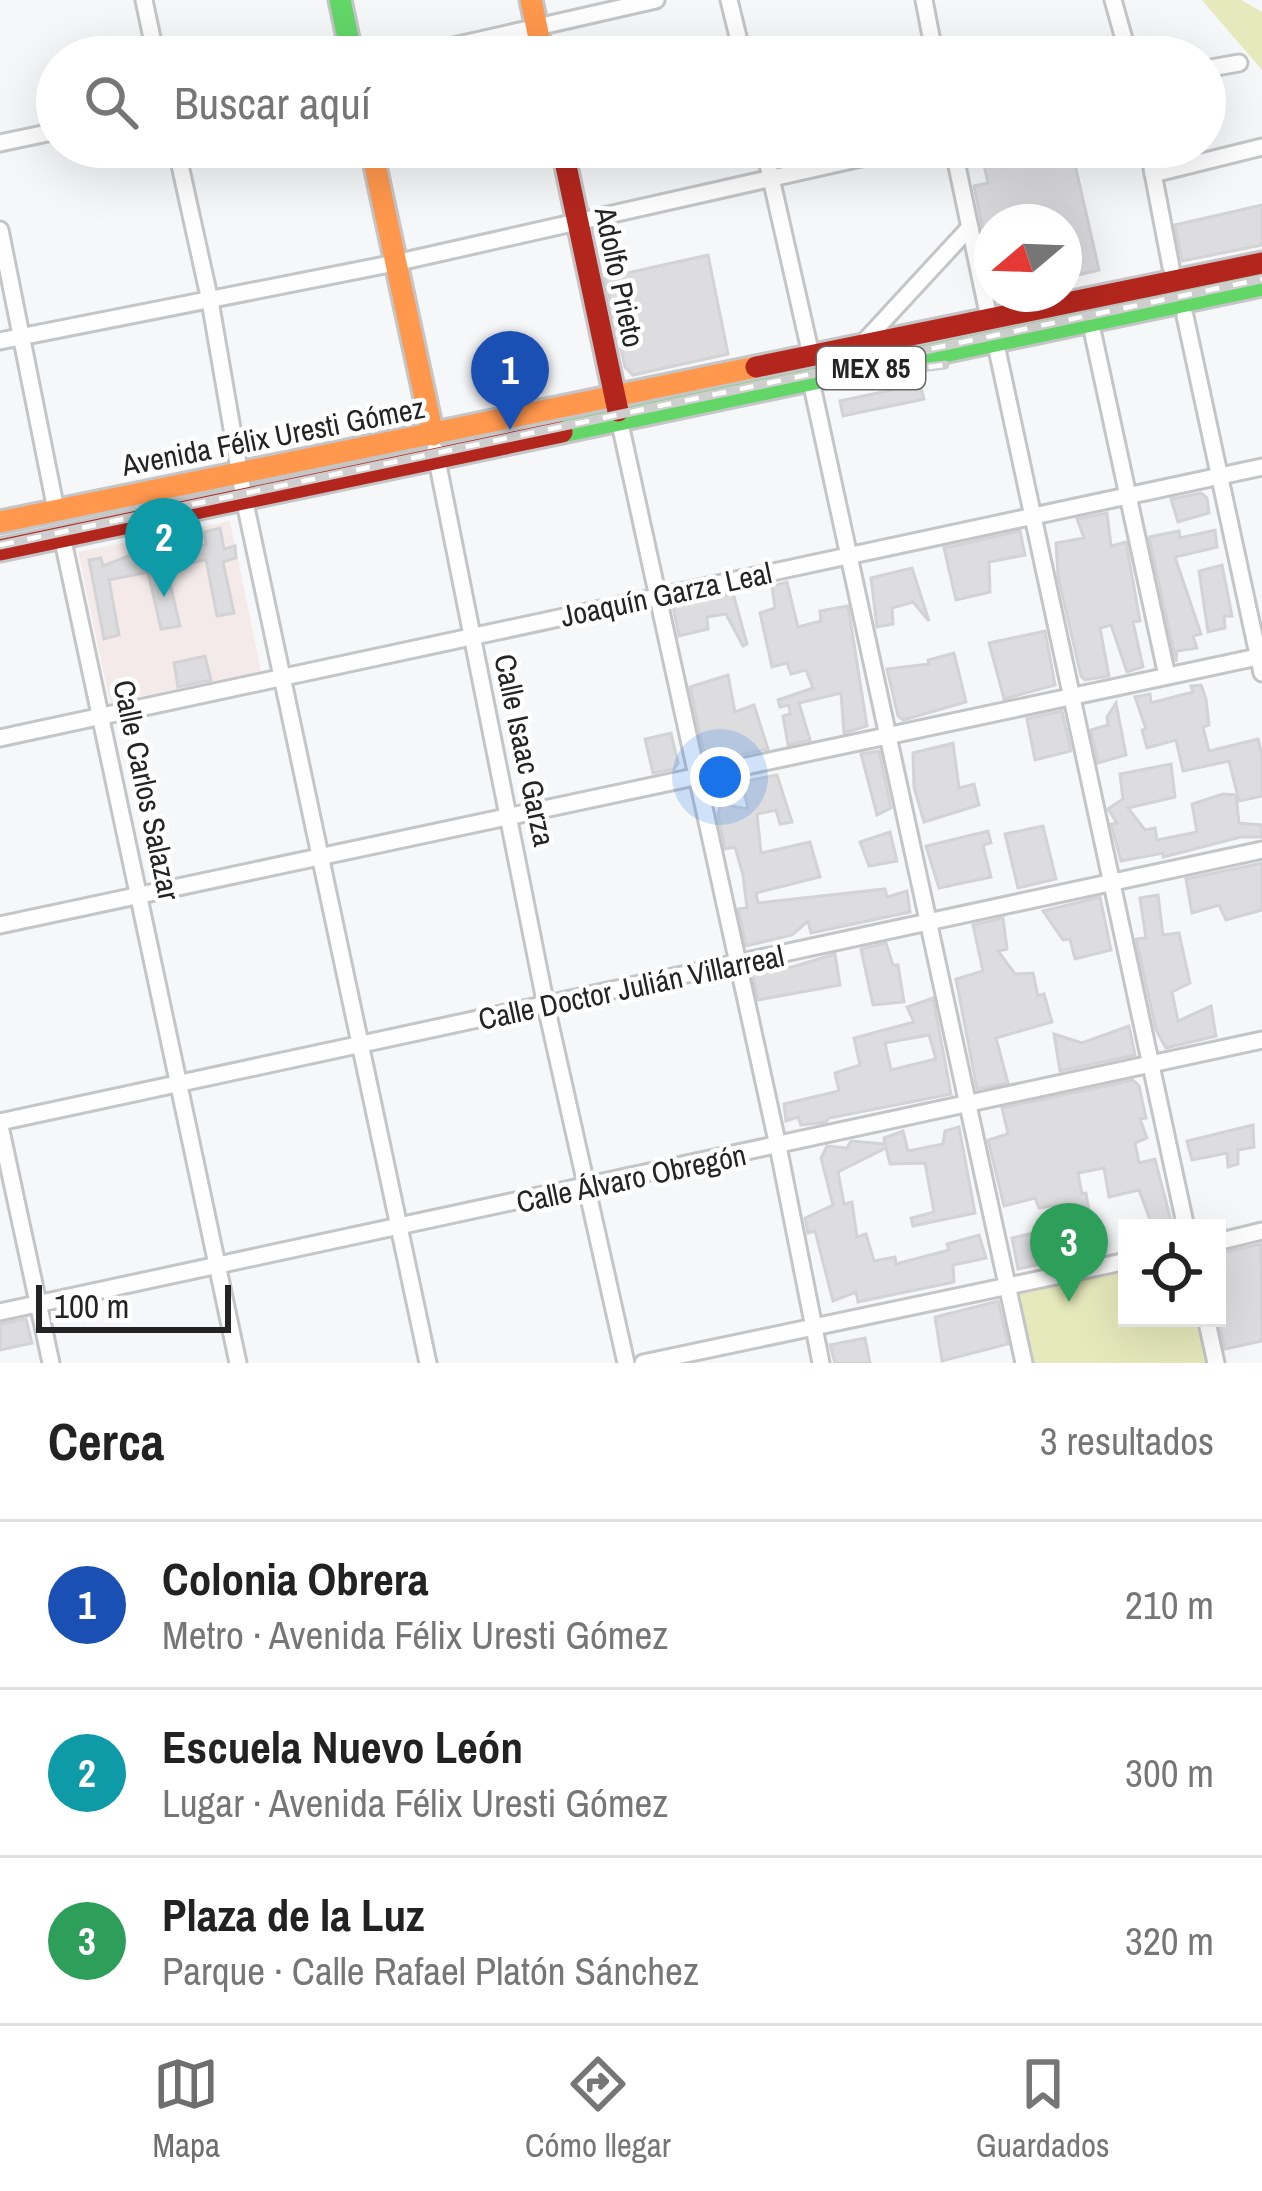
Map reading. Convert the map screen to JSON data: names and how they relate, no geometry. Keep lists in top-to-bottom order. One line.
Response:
{"streets":{"main road":["Adolfo Prieto","MEX 85","Avenida Félix Uresti Gómez","Calle Isaac Garza","Calle Carlos Salazar"],"street":["Joaquín Garza Leal","Calle Doctor Julián Villarreal","Calle Álvaro Obregón"]},"crossings":[["Adolfo Prieto","Avenida Félix Uresti Gómez"],["Avenida Félix Uresti Gómez","Calle Isaac Garza"],["Avenida Félix Uresti Gómez","Calle Carlos Salazar"],["Joaquín Garza Leal","Calle Isaac Garza"],["Joaquín Garza Leal","Calle Carlos Salazar"],["Calle Isaac Garza","Calle Doctor Julián Villarreal"],["Calle Isaac Garza","Calle Álvaro Obregón"],["Calle Carlos Salazar","Calle Doctor Julián Villarreal"],["Calle Carlos Salazar","Calle Álvaro Obregón"]],"scale_bar":"100 m","north":"left","page":{"search":"Buscar aquí","pins":["1","2","3"],"scale":"100 m","heading":["Cerca","3 resultados"],"list":[{"mark":"1","name":"Colonia Obrera","note":"Metro · Avenida Félix Uresti Gómez","value":"210 m"},{"mark":"2","name":"Escuela Nuevo León","note":"Lugar · Avenida Félix Uresti Gómez","value":"300 m"},{"mark":"3","name":"Plaza de la Luz","note":"Parque · Calle Rafael Platón Sánchez","value":"320 m"}],"nav":["Mapa","Cómo llegar","Guardados"]}}
